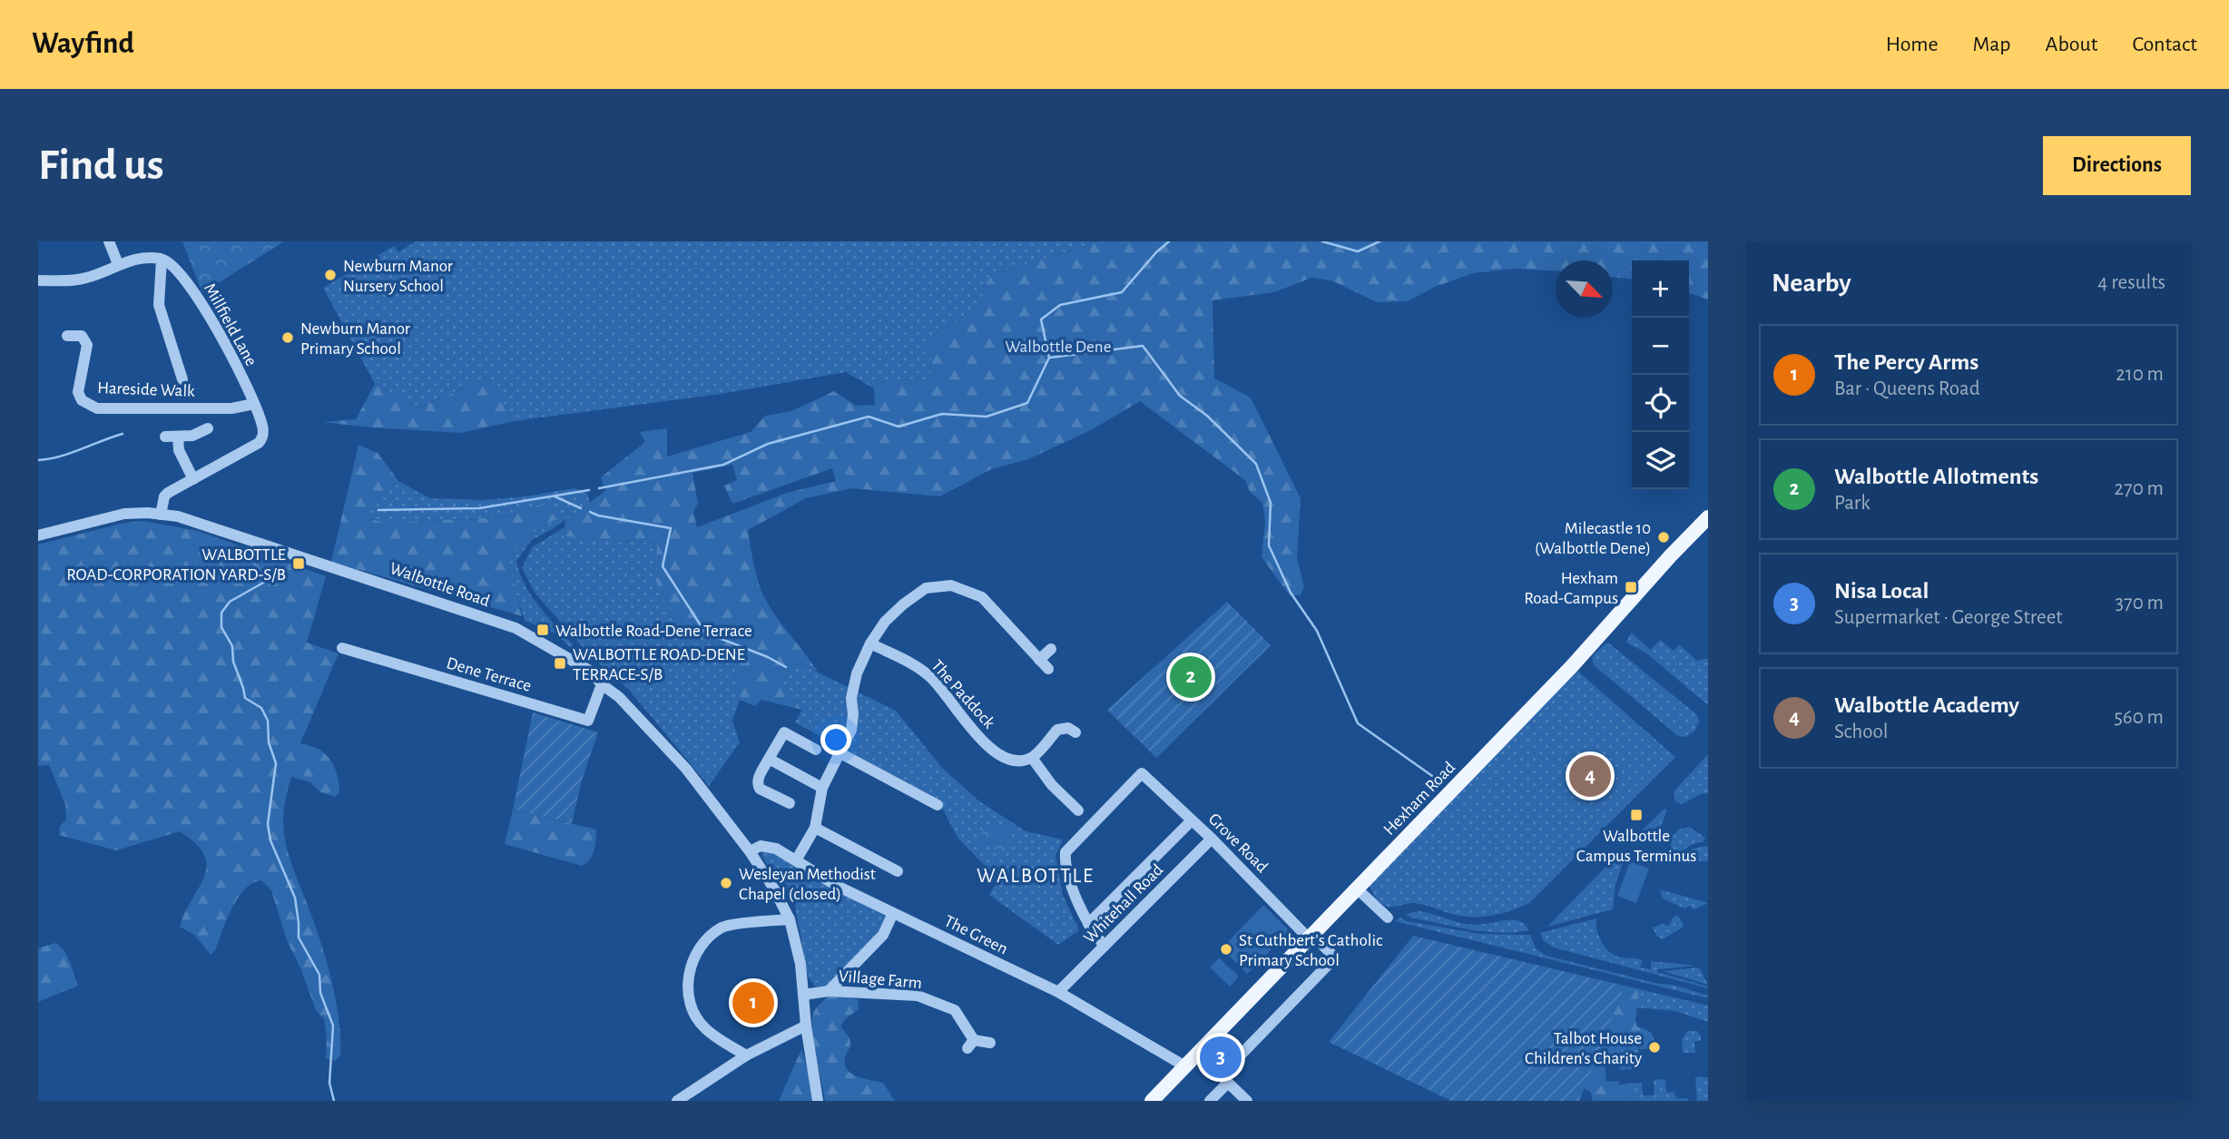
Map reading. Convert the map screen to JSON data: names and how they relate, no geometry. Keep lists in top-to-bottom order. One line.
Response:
{"streets":{"main road":["Hexham Road"],"street":["Millfield Lane","Hareside Walk","Walbottle Road","Dene Terrace","The Paddock","Grove Road","Whitehall Road","The Green","Village Farm"]},"crossings":[["Millfield Lane","Hareside Walk"],["Walbottle Road","Dene Terrace"],["Walbottle Road","The Green"],["Walbottle Road","Village Farm"],["Hexham Road","Grove Road"],["Hexham Road","The Green"],["Grove Road","Whitehall Road"],["Whitehall Road","The Green"]],"districts":["WALBOTTLE"],"parks":["Walbottle Dene"],"places":{"other":["Newburn Manor Nursery School","Newburn Manor Primary School","Milecastle 10 (Walbottle Dene)","Wesleyan Methodist Chapel (closed)","St Cuthbert's Catholic Primary School","Talbot House Children's Charity"],"transit":["WALBOTTLE ROAD-CORPORATION YARD-S/B","Hexham Road-Campus","Walbottle Road-Dene Terrace","WALBOTTLE ROAD-DENE TERRACE-S/B","Walbottle Campus Terminus"]},"north":"bottom right","page":{"header":"Wayfind","nav":["Home","Map","About","Contact"],"buttons":"Directions","title":"Find us","heading":["Nearby","4 results"],"map_buttons":["+","−"],"list":[{"mark":"1","name":"The Percy Arms","note":"Bar · Queens Road","value":"210 m"},{"mark":"2","name":"Walbottle Allotments","note":"Park","value":"270 m"},{"mark":"3","name":"Nisa Local","note":"Supermarket · George Street","value":"370 m"},{"mark":"4","name":"Walbottle Academy","note":"School","value":"560 m"}],"pins":["2","4","1","3"]}}
